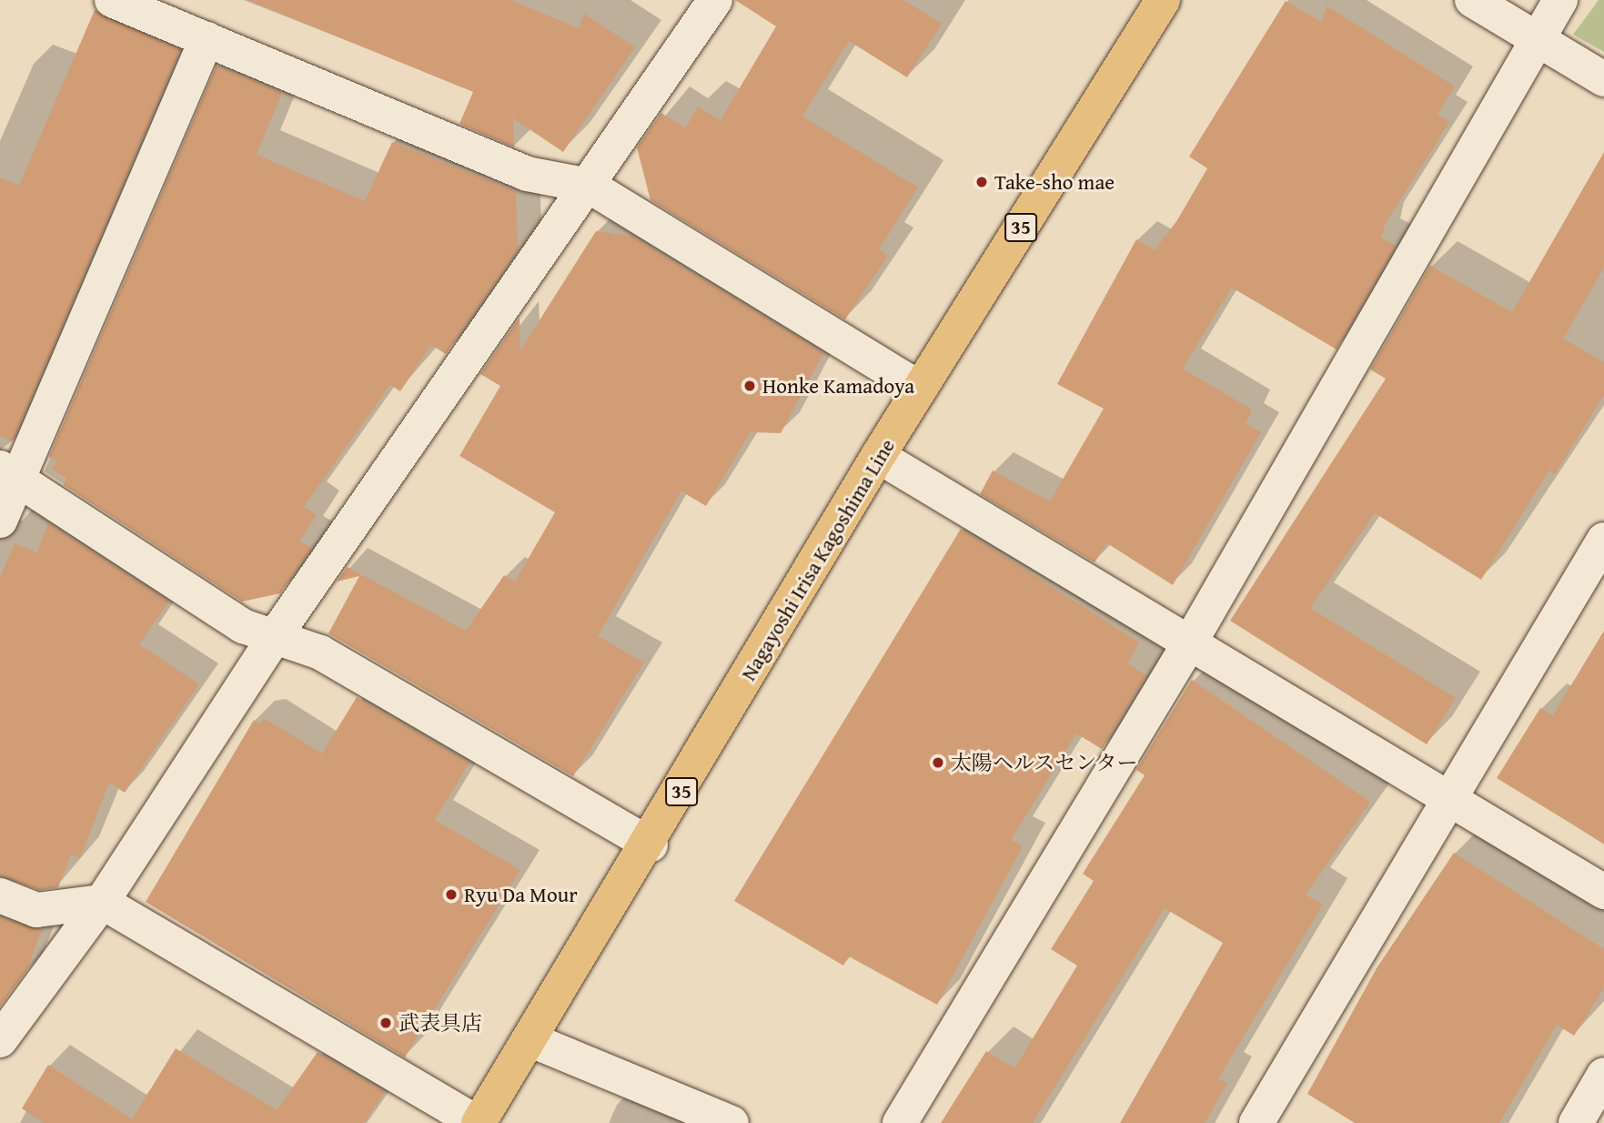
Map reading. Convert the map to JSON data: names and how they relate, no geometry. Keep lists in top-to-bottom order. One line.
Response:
{"streets":{"main road":["35","Nagayoshi Irisa Kagoshima Line"]},"places":["Take-sho mae","Honke Kamadoya","太陽ヘルスセンター","Ryu Da Mour","武表具店"]}
